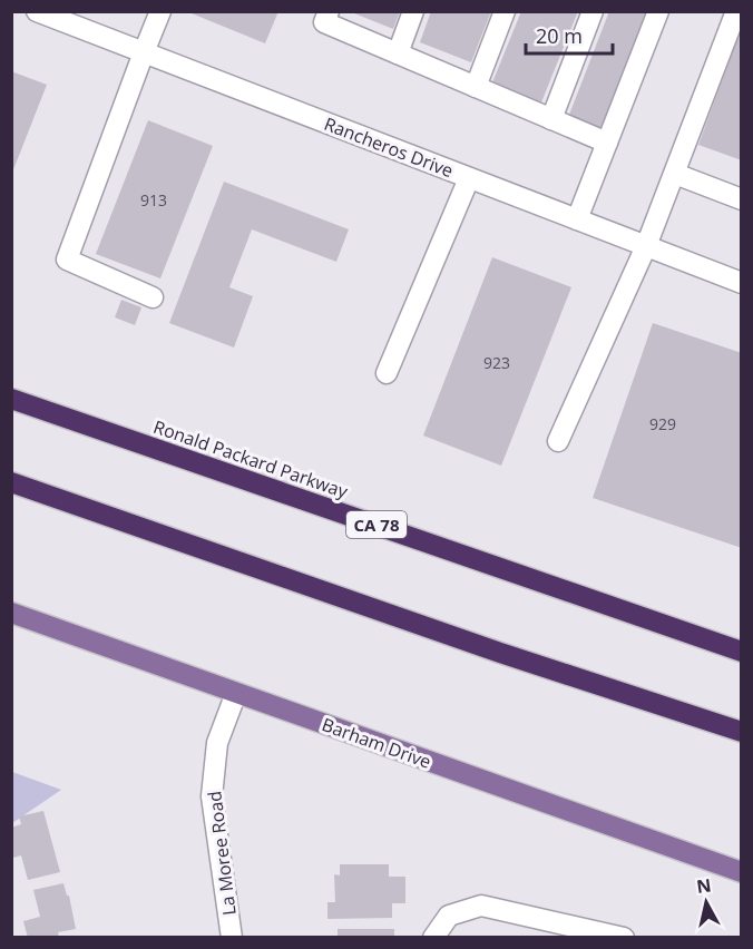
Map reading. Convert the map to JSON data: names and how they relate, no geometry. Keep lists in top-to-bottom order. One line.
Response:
{"streets":{"highway":["Ronald Packard Parkway","CA 78"],"main road":["Barham Drive"],"street":["Rancheros Drive","La Moree Road"]},"crossings":[["Barham Drive","La Moree Road"]],"house_numbers":["913","923","929"],"scale_bar":"20 m","north":"top"}
